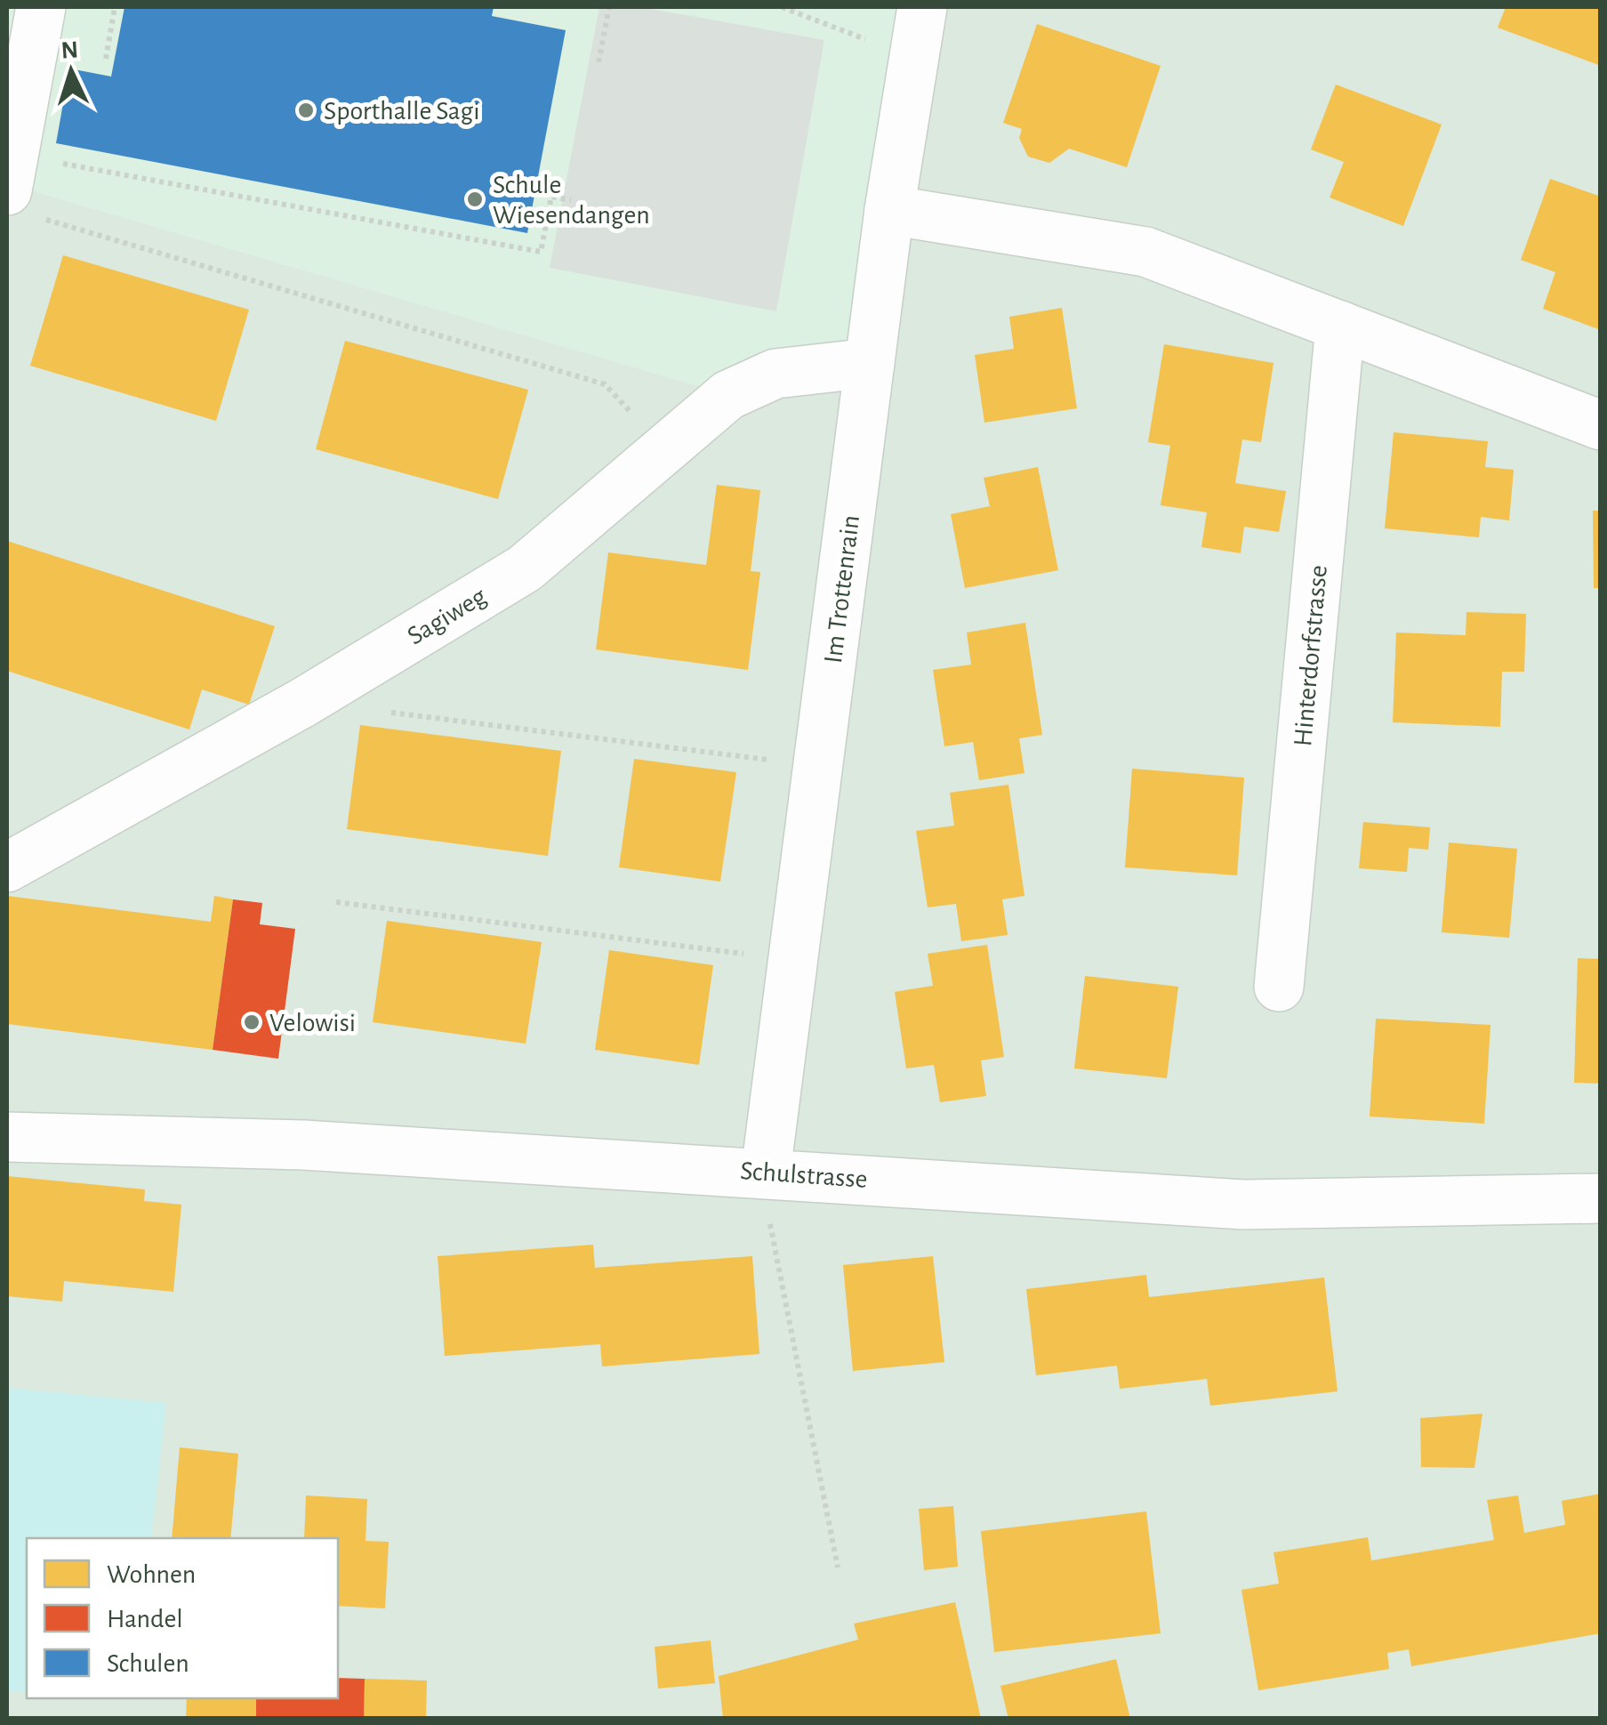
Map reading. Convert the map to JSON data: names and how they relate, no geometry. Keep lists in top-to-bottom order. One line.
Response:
{"streets":{"street":["Im Trottenrain","Sagiweg","Hinterdorfstrasse","Schulstrasse"]},"crossings":[["Im Trottenrain","Sagiweg"],["Im Trottenrain","Schulstrasse"]],"places":["Sporthalle Sagi","Schule Wiesendangen","Velowisi"],"legend":["Wohnen","Handel","Schulen"],"north":"top"}
